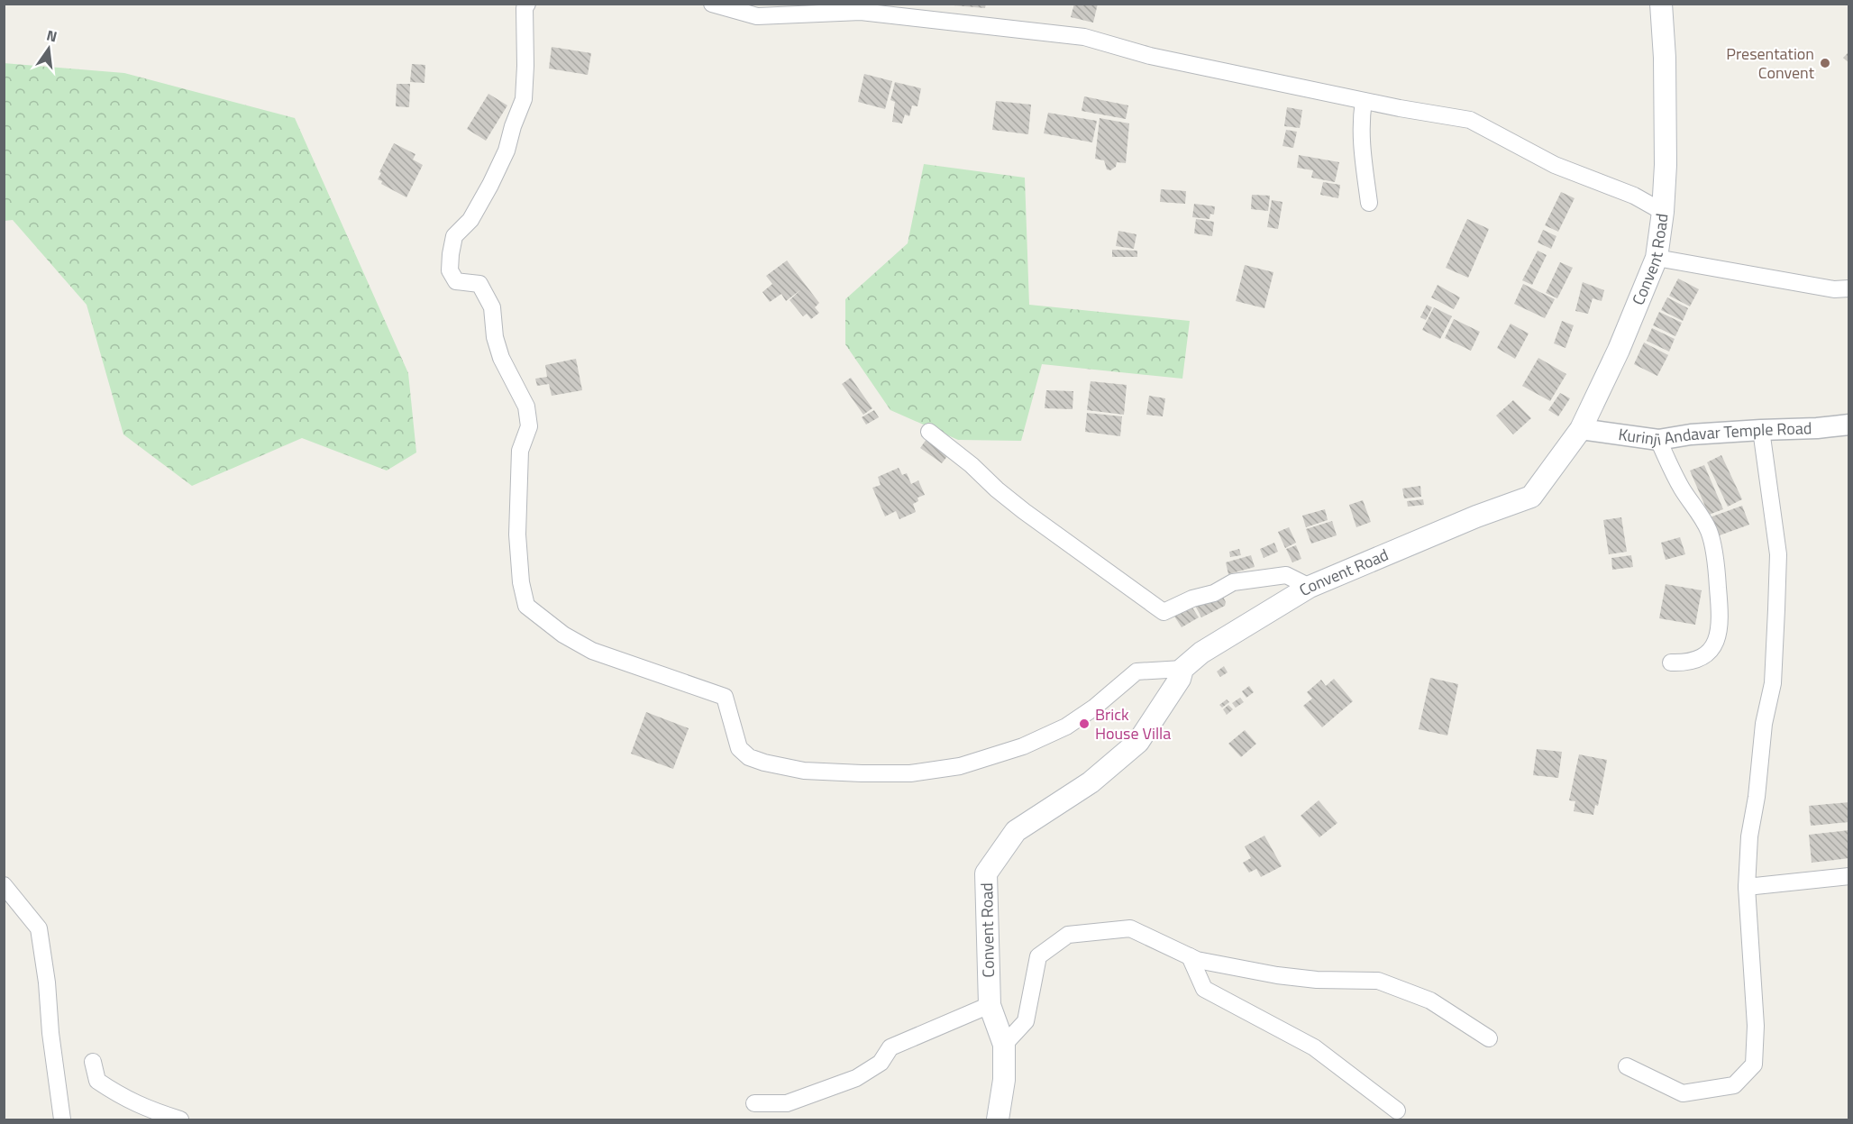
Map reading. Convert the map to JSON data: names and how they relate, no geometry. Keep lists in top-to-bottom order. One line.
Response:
{"streets":{"main road":["Convent Road"],"street":["Kurinji Andavar Temple Road"]},"crossings":[["Convent Road","Kurinji Andavar Temple Road"]],"places":["Presentation Convent","Brick House Villa"],"north":"top"}
